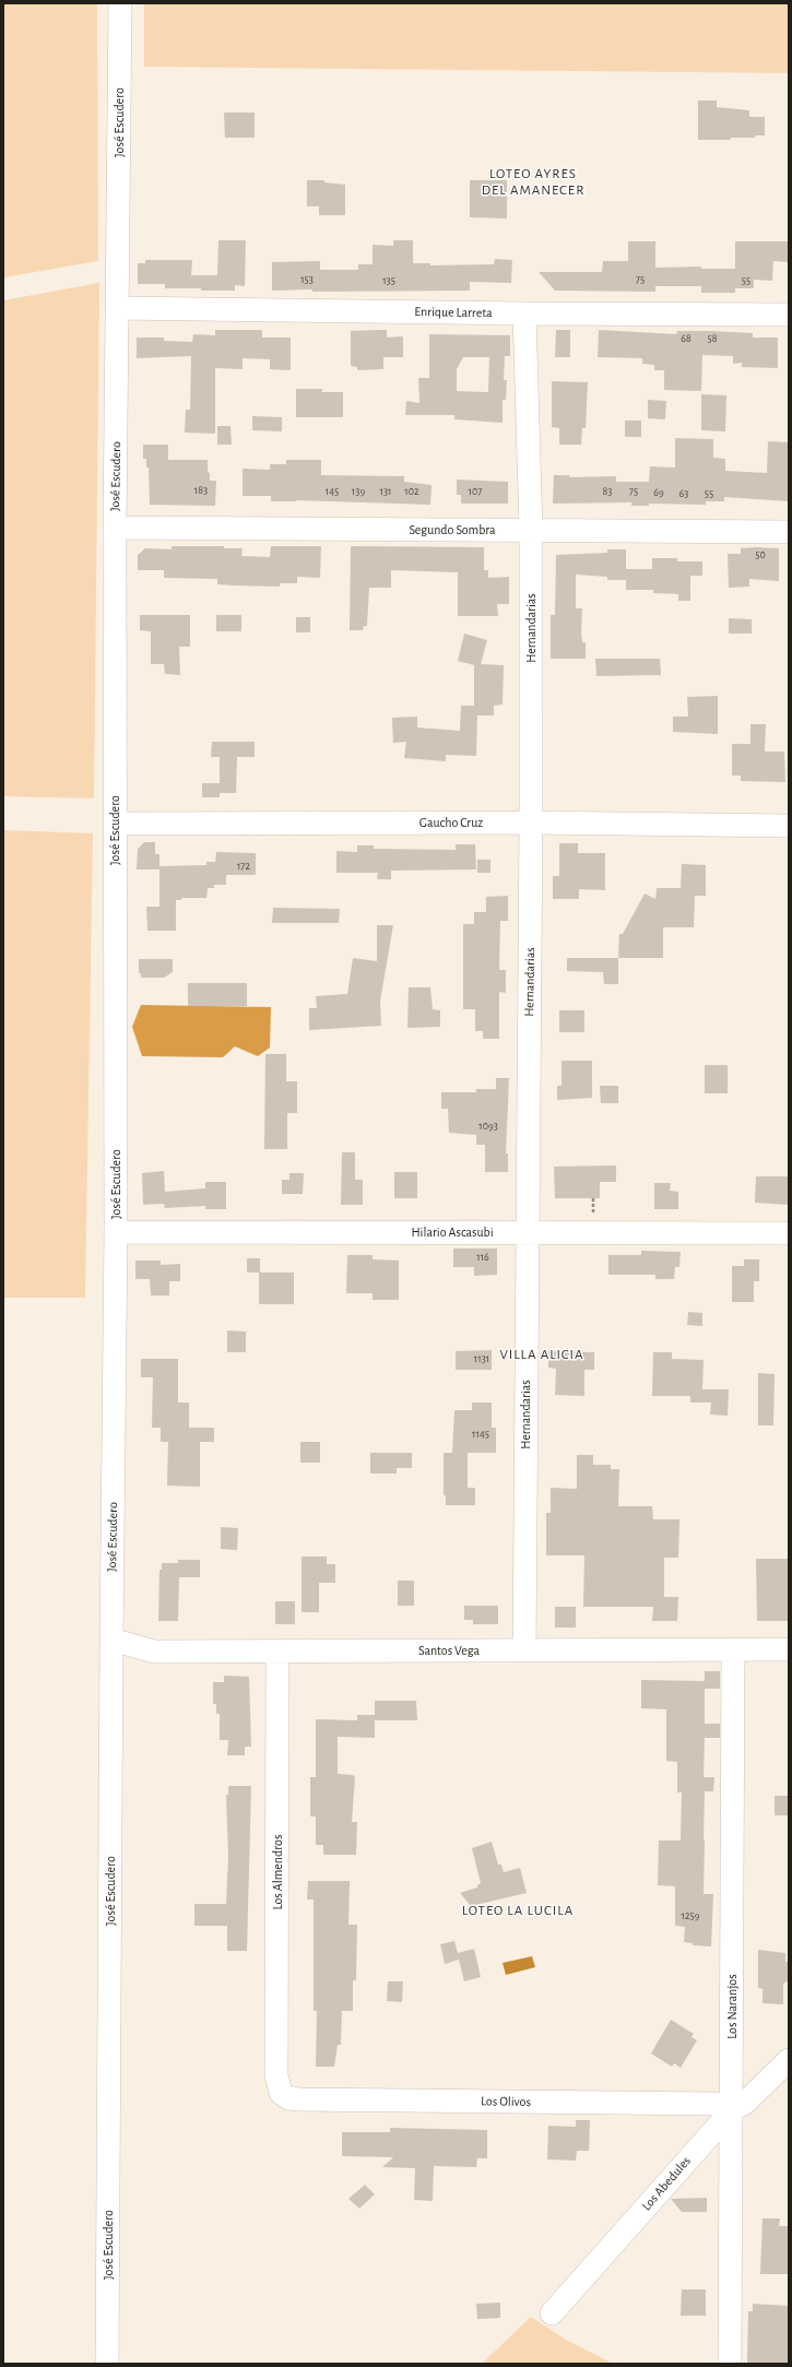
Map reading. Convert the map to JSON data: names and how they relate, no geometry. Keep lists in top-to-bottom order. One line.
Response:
{"streets":{"street":["José Escudero","Enrique Larreta","Segundo Sombra","Hernandarias","Gaucho Cruz","Hilario Ascasubi","Santos Vega","Los Almendros","Los Naranjos","Los Olivos","Los Abedules"]},"crossings":[["José Escudero","Enrique Larreta"],["José Escudero","Segundo Sombra"],["José Escudero","Gaucho Cruz"],["José Escudero","Hilario Ascasubi"],["José Escudero","Santos Vega"],["Enrique Larreta","Hernandarias"],["Segundo Sombra","Hernandarias"],["Hernandarias","Gaucho Cruz"],["Hernandarias","Hilario Ascasubi"],["Hernandarias","Santos Vega"],["Santos Vega","Los Almendros"],["Santos Vega","Los Naranjos"],["Los Almendros","Los Olivos"],["Los Naranjos","Los Olivos"],["Los Naranjos","Los Abedules"],["Los Olivos","Los Abedules"]],"districts":["LOTEO AYRES DEL AMANECER","VILLA ALICIA","LOTEO LA LUCILA"],"house_numbers":["153","75","135","55","68","58","183","145","139","131","102","107","83","75","69","63","55","50","172","1093","116","1131","1145","1259"]}
